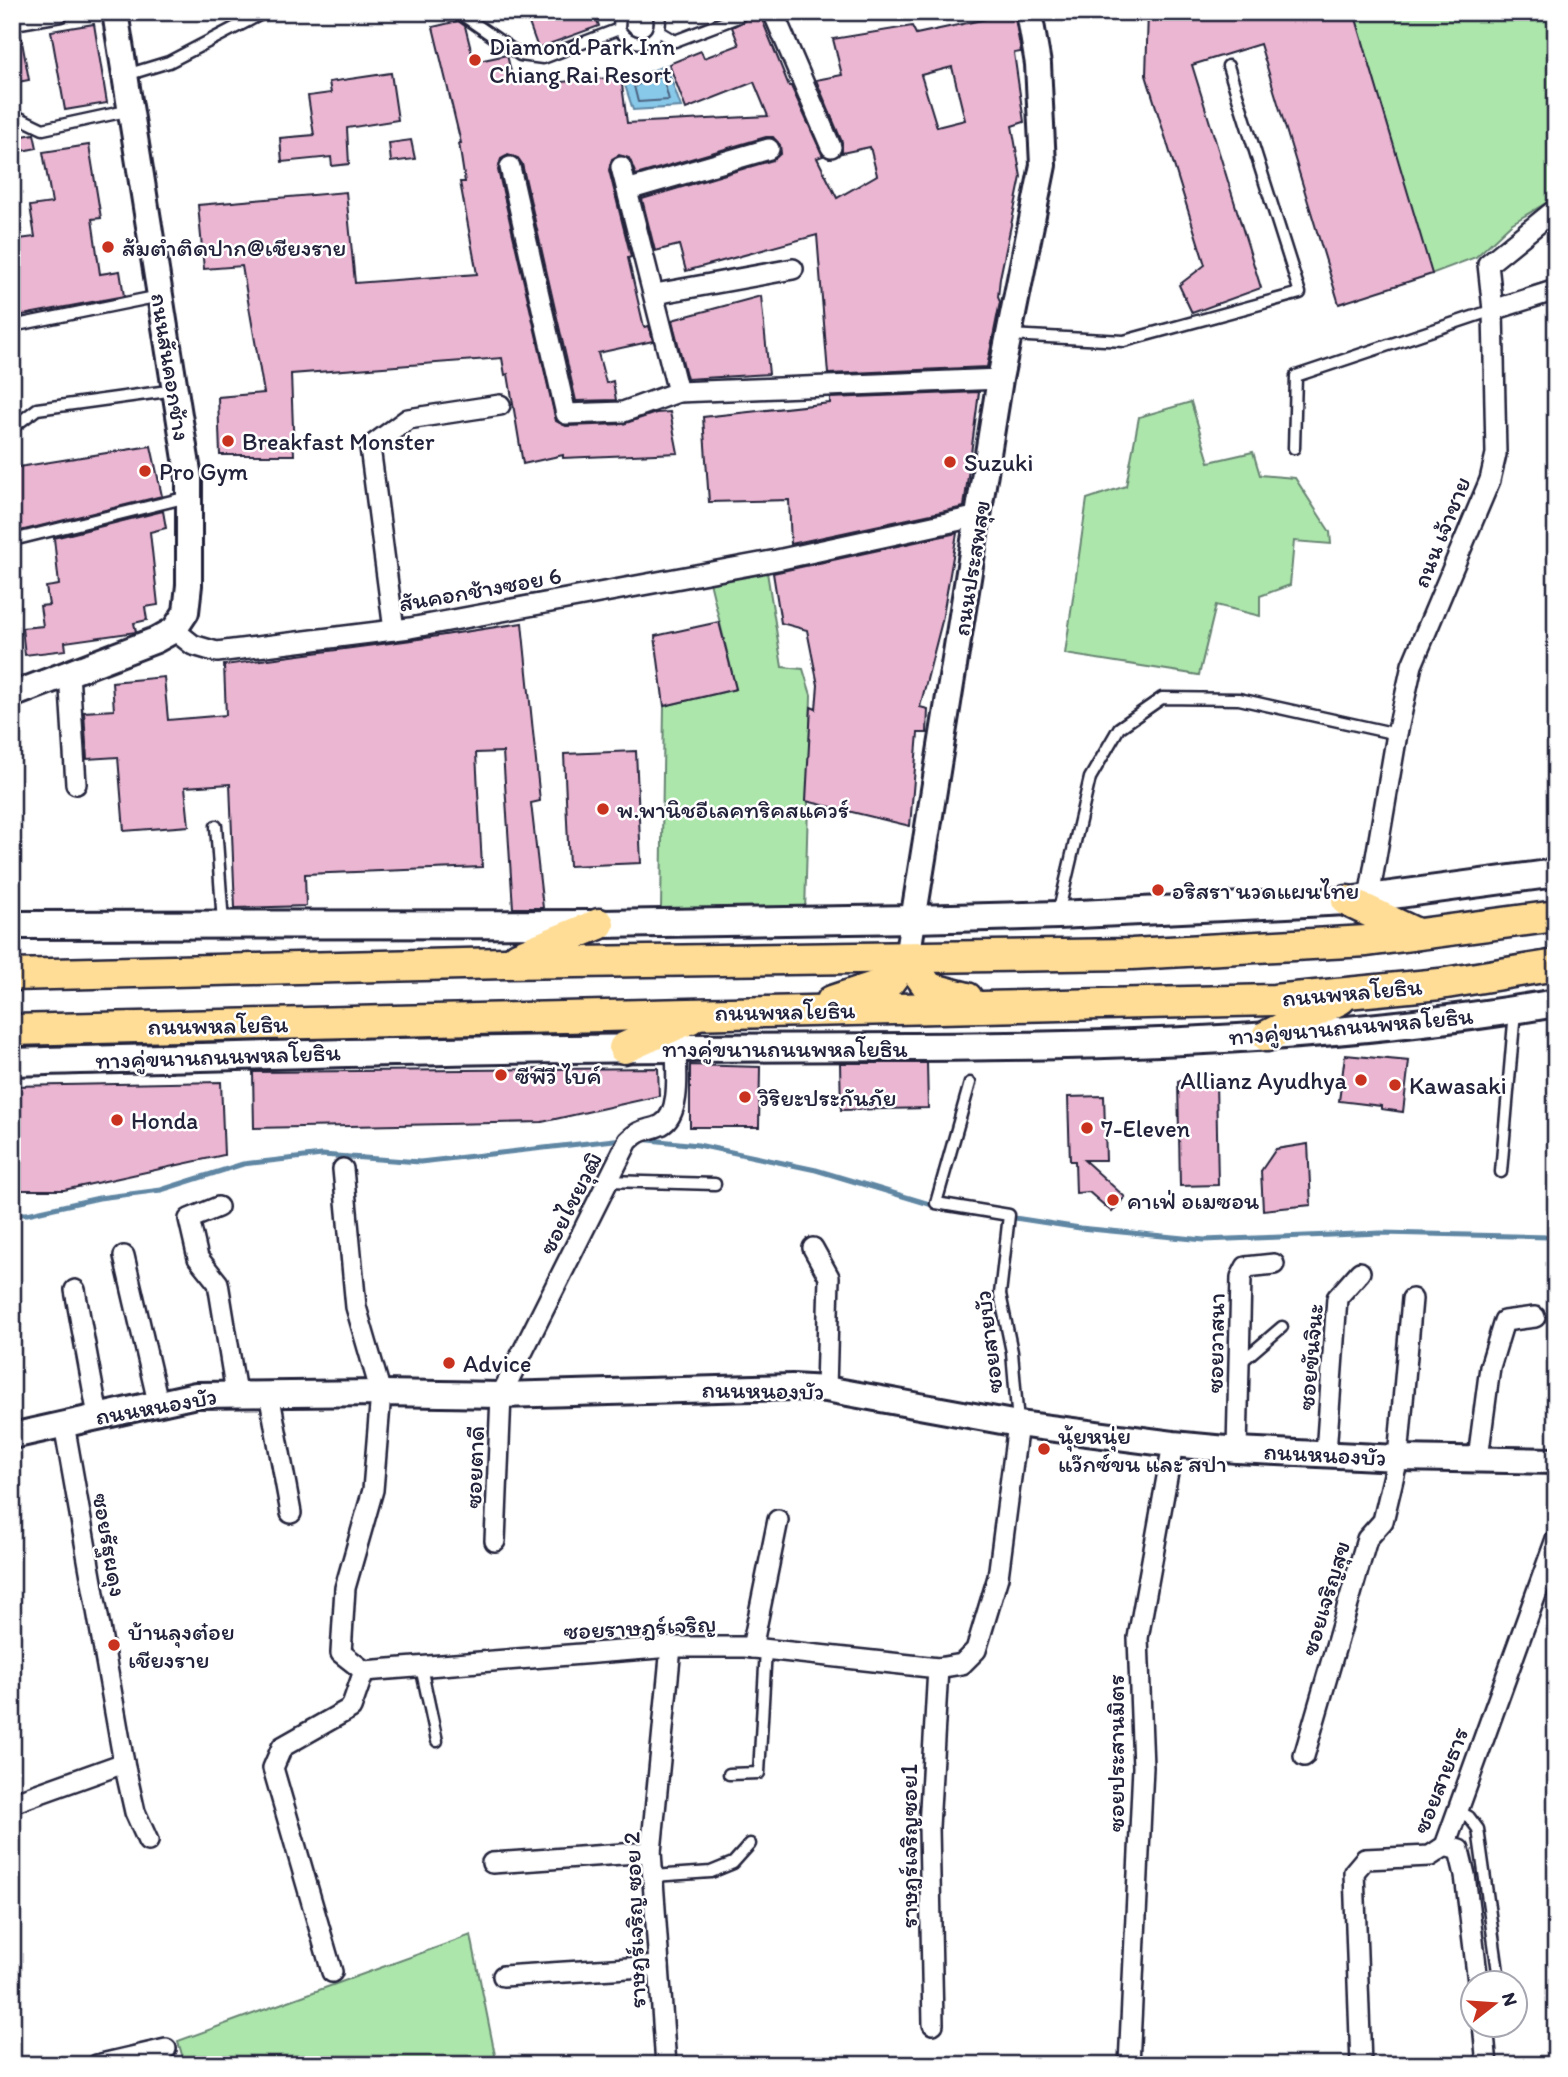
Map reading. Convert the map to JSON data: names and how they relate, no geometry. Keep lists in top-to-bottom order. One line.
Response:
{"streets":{"main road":["ถนนพหลโยธิน","ทางคู่ขนานถนนพหลโยธิน"],"street":["ถนนสันคอกช้าง","ถนน เจ้าชาย","ถนนประสพสุข","สันคอกช้างซอย 6","ซอยไชยวุฒิ","ซอยวาสนา","ซอยขันจินะ","ถนนหนองบัว","ซอยตาดี","ซอยรัฐผดุง","ซอยเจริญสุข","ซอยราษฎร์เจริญ","ซอยประสานมิตร","ซอยสายธาร","ราษฎร์เจริญซอย1","ราษฎร์เจริญ ซอย 2"],"lane":["ซอยสายบัว"]},"crossings":[["ถนนสันคอกช้าง","สันคอกช้างซอย 6"],["ถนนประสพสุข","สันคอกช้างซอย 6"],["ถนนประสพสุข","ถนนพหลโยธิน"],["ทางคู่ขนานถนนพหลโยธิน","ซอยไชยวุฒิ"],["ซอยไชยวุฒิ","ถนนหนองบัว"],["ซอยไชยวุฒิ","ซอยตาดี"],["ซอยสายบัว","ถนนหนองบัว"],["ซอยสายบัว","ซอยราษฎร์เจริญ"],["ซอยวาสนา","ถนนหนองบัว"],["ซอยขันจินะ","ถนนหนองบัว"],["ถนนหนองบัว","ซอยตาดี"],["ถนนหนองบัว","ซอยรัฐผดุง"],["ถนนหนองบัว","ซอยเจริญสุข"],["ถนนหนองบัว","ซอยราษฎร์เจริญ"],["ถนนหนองบัว","ซอยประสานมิตร"],["ซอยราษฎร์เจริญ","ราษฎร์เจริญซอย1"],["ซอยราษฎร์เจริญ","ราษฎร์เจริญ ซอย 2"]],"places":["Diamond Park Inn Chiang Rai Resort","ส้มตำติดปาก@เชียงราย","Breakfast Monster","Suzuki","Pro Gym","พ.พานิชอีเลคทริคสแควร์","อริสรา นวดแผนไทย","ซีพีวี ไบค์","Allianz Ayudhya","Kawasaki","วิริยะประกันภัย","Honda","7-Eleven","คาเฟ่ อเมซอน","Advice","นุ้ยหนุ่ย แว๊กซ์ขน และ สปา","บ้านลุงต๋อย เชียงราย"],"north":"right"}
